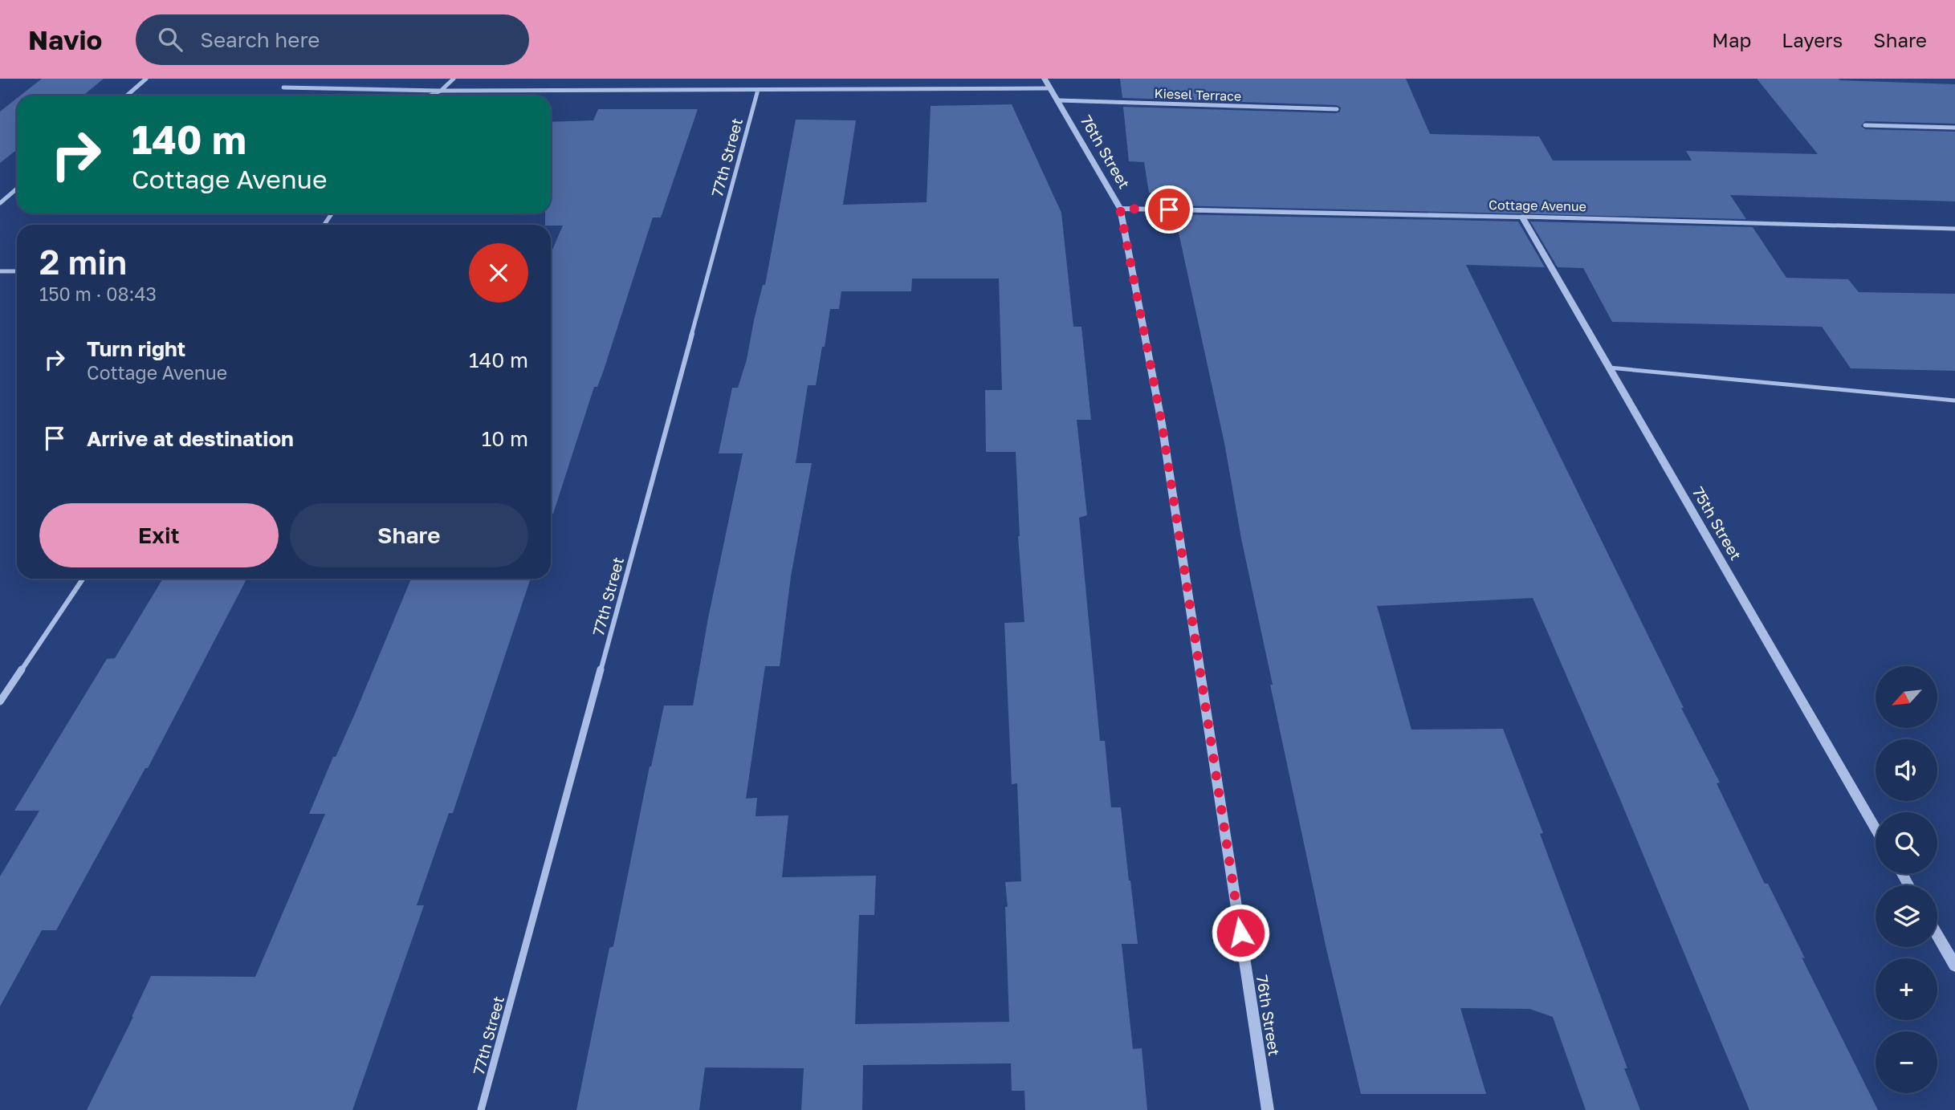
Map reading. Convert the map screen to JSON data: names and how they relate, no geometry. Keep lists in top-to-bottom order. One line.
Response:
{"streets":{"street":["Kiesel Terrace","76th Street","77th Street","Cottage Avenue","75th Street"]},"crossings":[["Kiesel Terrace","76th Street"],["76th Street","Cottage Avenue"],["Cottage Avenue","75th Street"]],"north":"bottom left","page":{"header":"Navio","search":"Search here","nav":["Map","Layers","Share"],"turn":["140 m","Cottage Avenue"],"heading":["2 min","150 m · 08:43"],"list":[{"name":"Turn right","note":"Cottage Avenue","value":"140 m"},{"name":"Arrive at destination","value":"10 m"}],"buttons":["Exit","Share"],"map_buttons":["+","−"]}}
